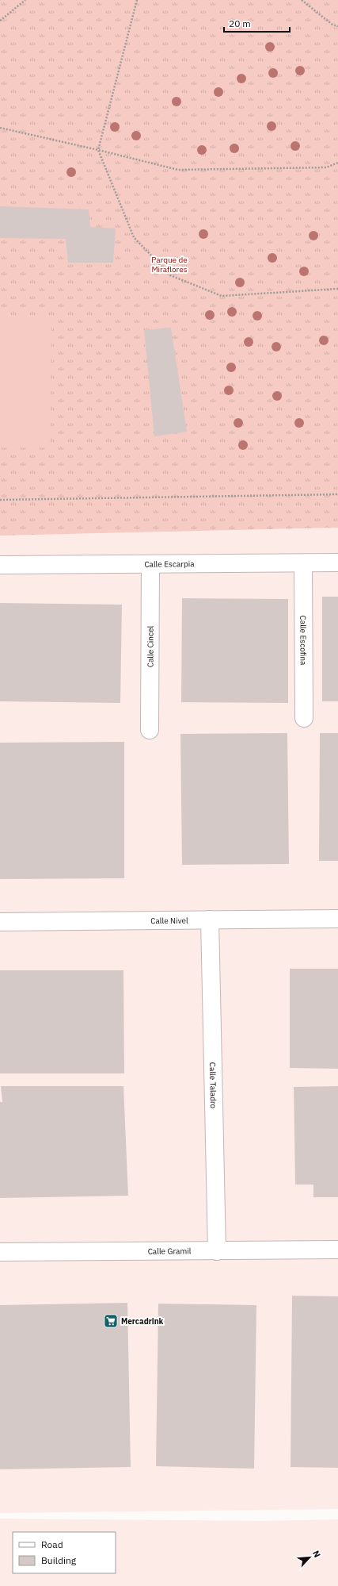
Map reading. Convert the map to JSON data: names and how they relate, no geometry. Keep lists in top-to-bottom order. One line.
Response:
{"streets":{"street":["Calle Escarpia","Calle Escofina","Calle Cincel","Calle Nivel","Calle Taladro","Calle Gramil"]},"crossings":[["Calle Escarpia","Calle Escofina"],["Calle Escarpia","Calle Cincel"],["Calle Nivel","Calle Taladro"],["Calle Taladro","Calle Gramil"]],"parks":["Parque de Miraflores"],"places":{"supermarket":["Mercadrink"]},"legend":["Road","Building"],"scale_bar":"20 m","north":"top right"}
